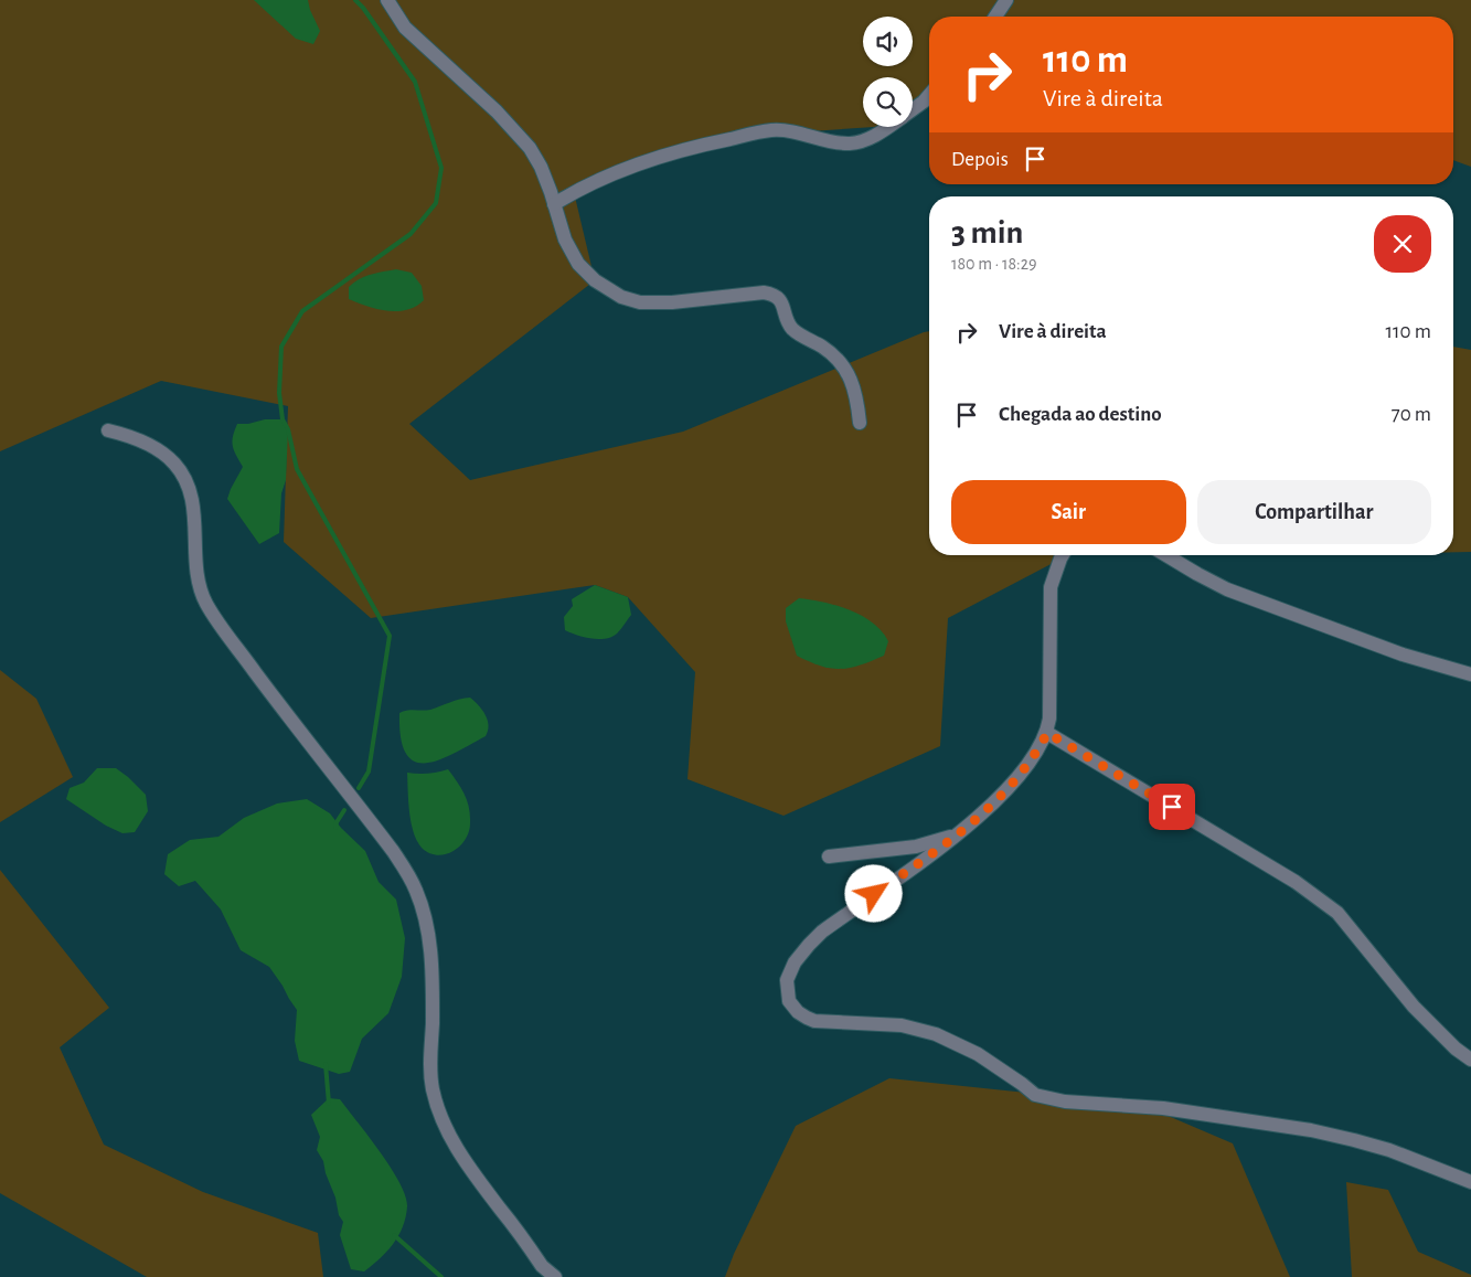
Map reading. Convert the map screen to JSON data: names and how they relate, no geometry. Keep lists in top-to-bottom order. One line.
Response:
{"page":{"turn":["110 m","Vire à direita"],"then":"Depois","heading":["3 min","180 m · 18:29"],"list":[{"name":"Vire à direita","value":"110 m"},{"name":"Chegada ao destino","value":"70 m"}],"buttons":["Sair","Compartilhar"]}}
